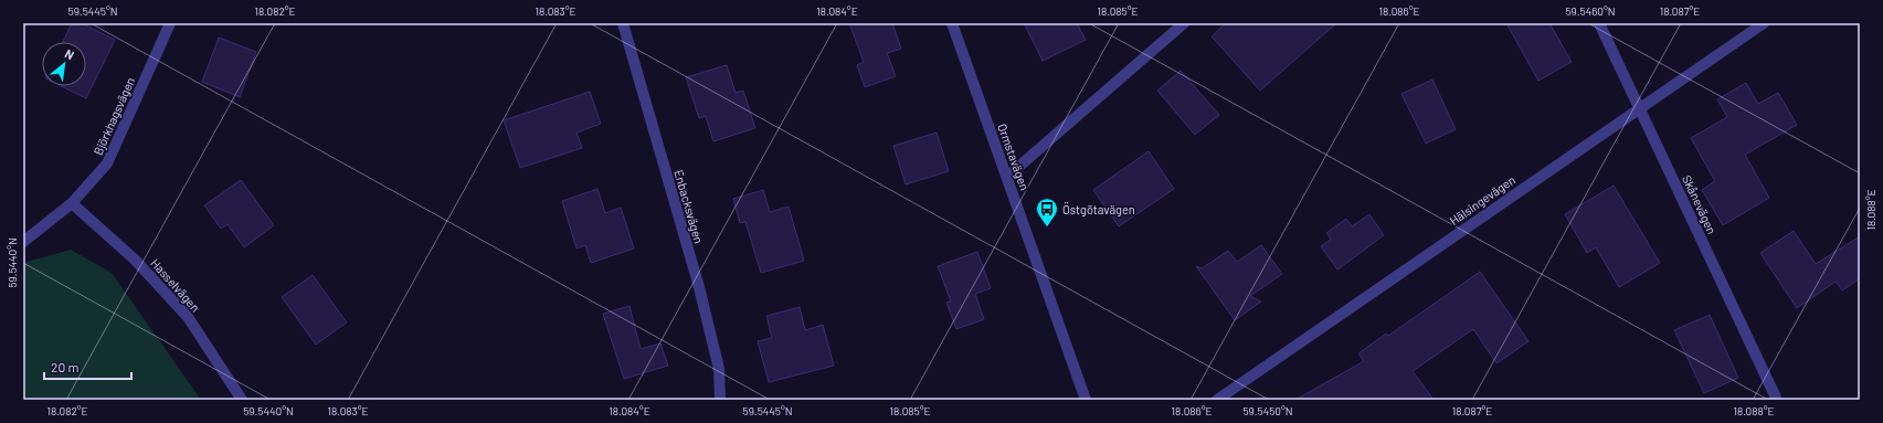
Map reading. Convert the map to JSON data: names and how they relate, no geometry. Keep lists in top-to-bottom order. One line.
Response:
{"streets":{"street":["Björkhagsvägen","Ormstavägen","Hälsingevägen","Skånevägen","Enbacksvägen","Hasselvägen"]},"crossings":[["Björkhagsvägen","Hasselvägen"],["Hälsingevägen","Skånevägen"]],"places":{"bus stop":["Östgötavägen"]},"scale_bar":"20 m","north":"top right","coordinates":["59.5445°N","18.082°E","18.083°E","18.084°E","18.085°E","18.086°E","59.5460°N","18.087°E","18.088°E","59.5440°N","59.5450°N"]}
